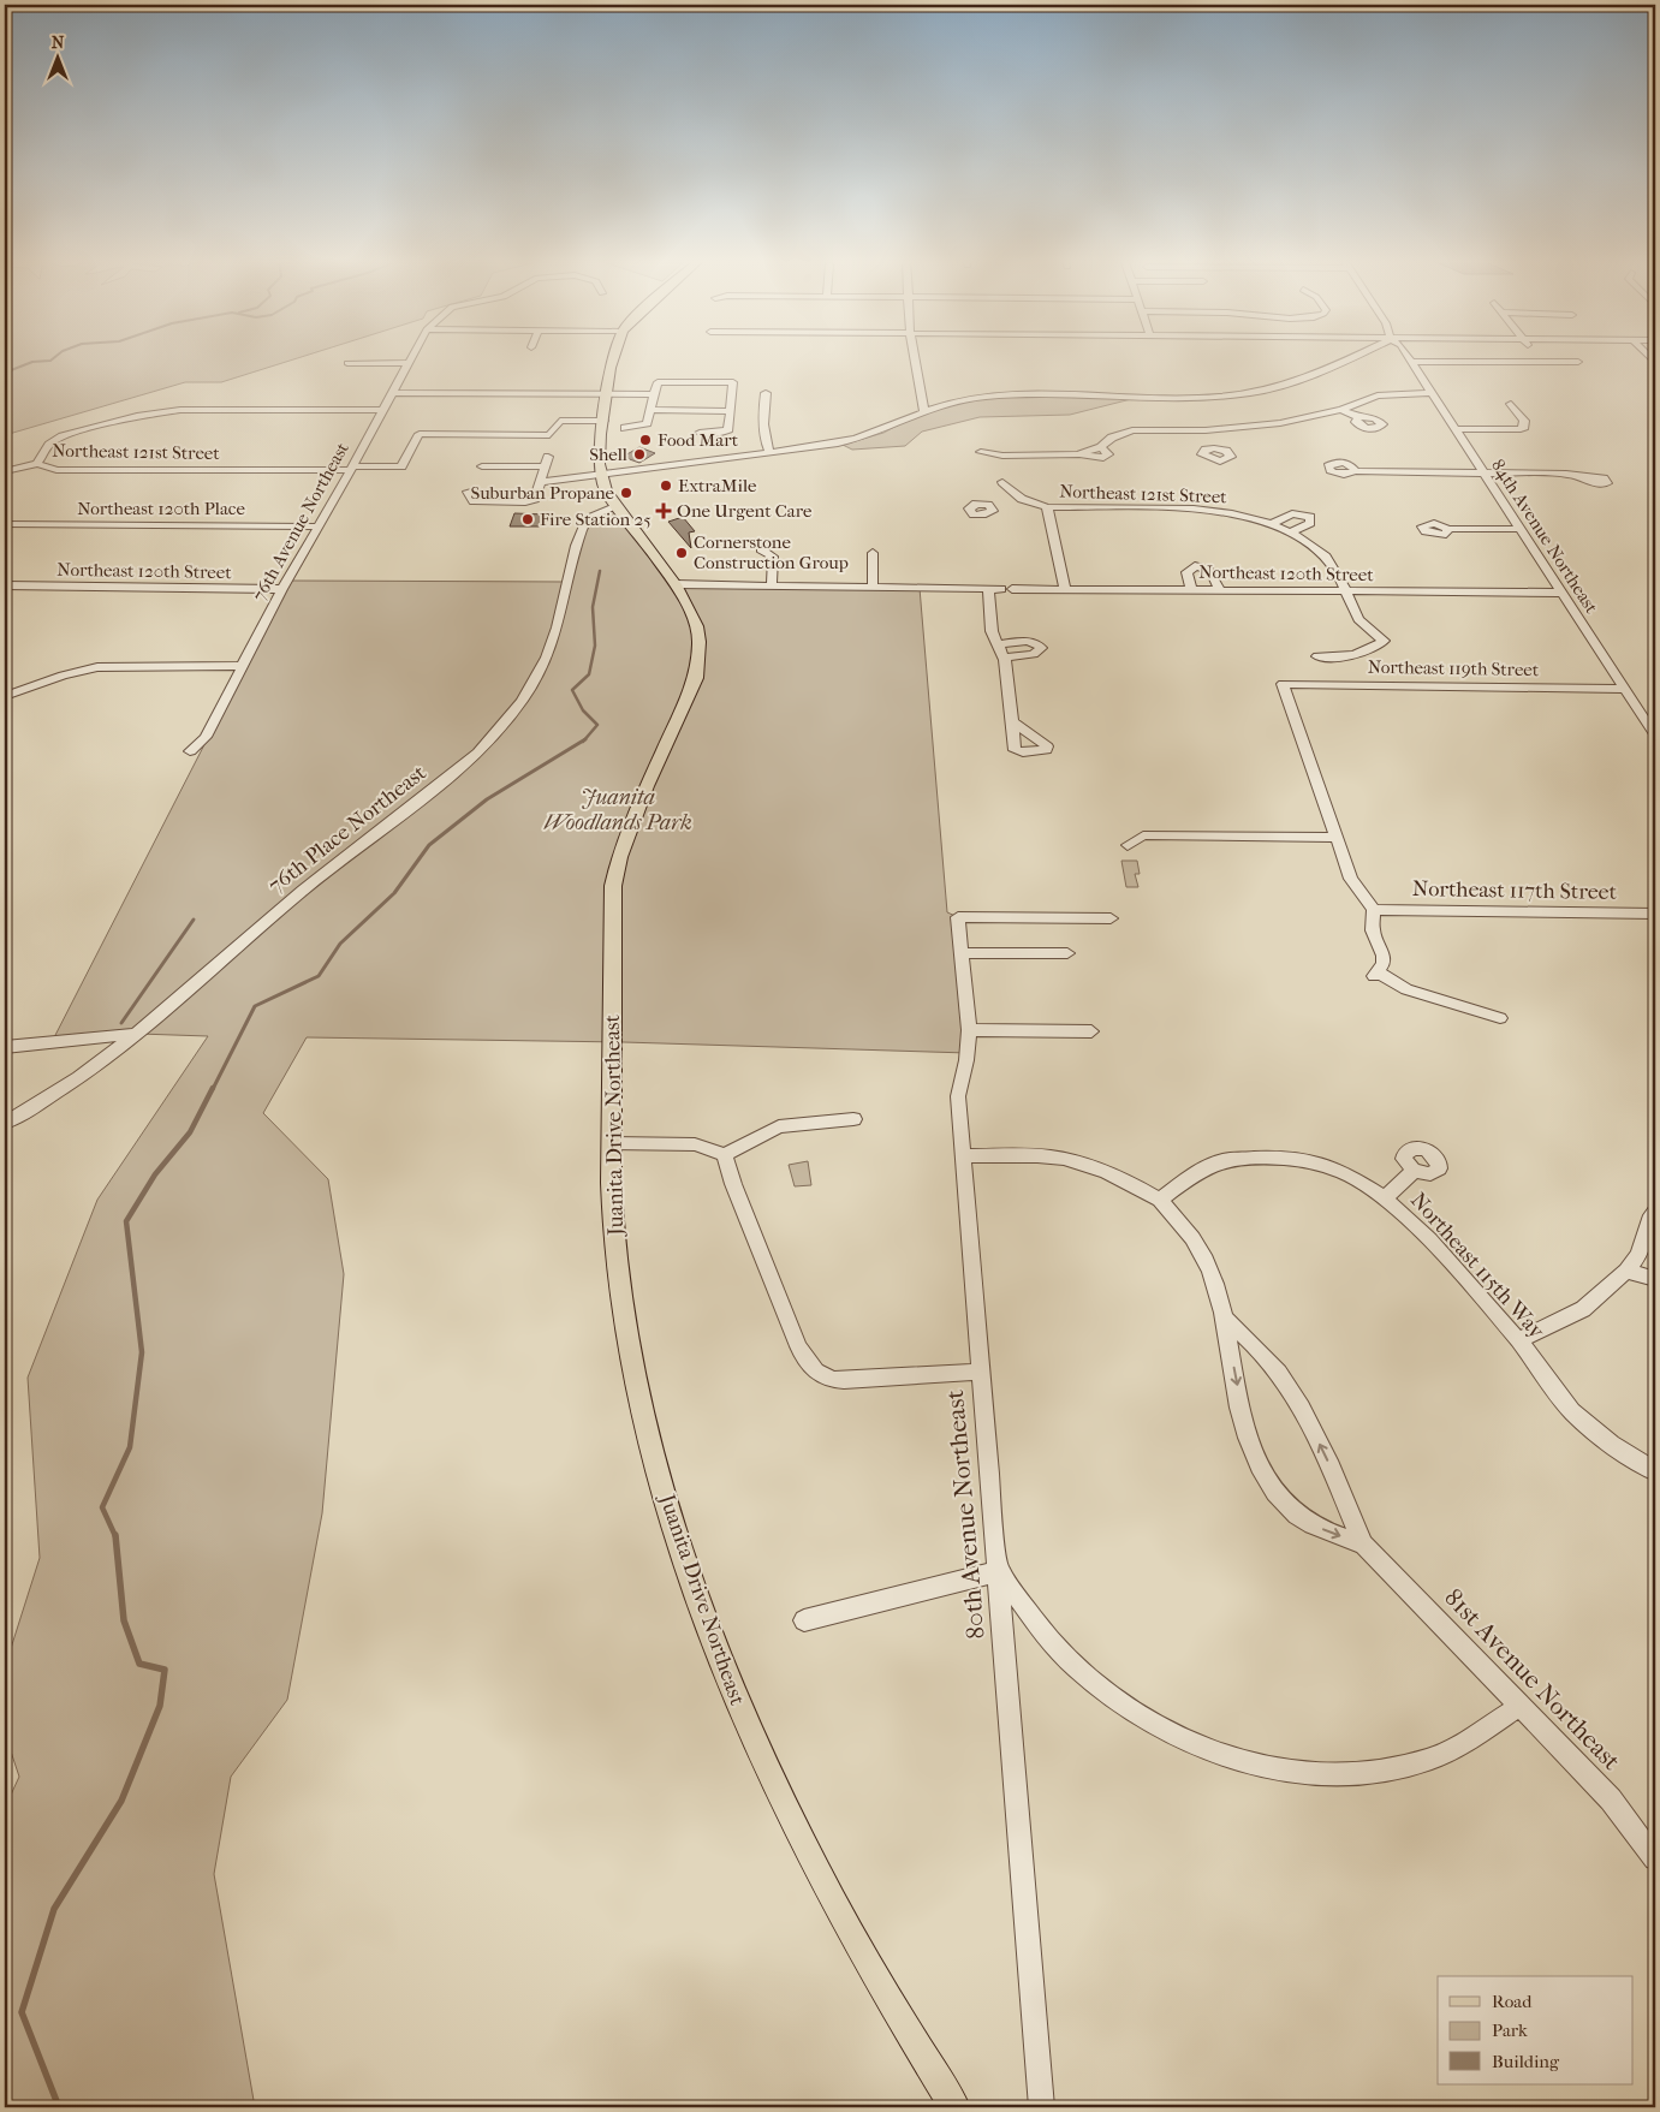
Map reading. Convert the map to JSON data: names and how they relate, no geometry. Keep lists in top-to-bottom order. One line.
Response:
{"streets":{"main road":["Juanita Drive Northeast"],"street":["Northeast 121st Street","Northeast 120th Place","76th Avenue Northeast","84th Avenue Northeast","Northeast 120th Street","Northeast 119th Street","76th Place Northeast","Northeast 117th Street","Northeast 115th Way","80th Avenue Northeast","81st Avenue Northeast"]},"crossings":[["Northeast 121st Street","76th Avenue Northeast"],["Northeast 121st Street","Northeast 120th Street"],["Northeast 121st Street","Juanita Drive Northeast"],["Northeast 120th Place","76th Avenue Northeast"],["76th Avenue Northeast","Northeast 120th Street"],["84th Avenue Northeast","Northeast 120th Street"],["84th Avenue Northeast","Northeast 119th Street"],["Northeast 120th Street","Juanita Drive Northeast"],["76th Place Northeast","Juanita Drive Northeast"],["Northeast 115th Way","81st Avenue Northeast"]],"parks":["Juanita Woodlands Park"],"places":{"other":["Food Mart","Shell","ExtraMile","Suburban Propane","Fire Station 25","Cornerstone Construction Group"],"health":["One Urgent Care"]},"legend":["Road","Park","Building"],"north":"top"}
